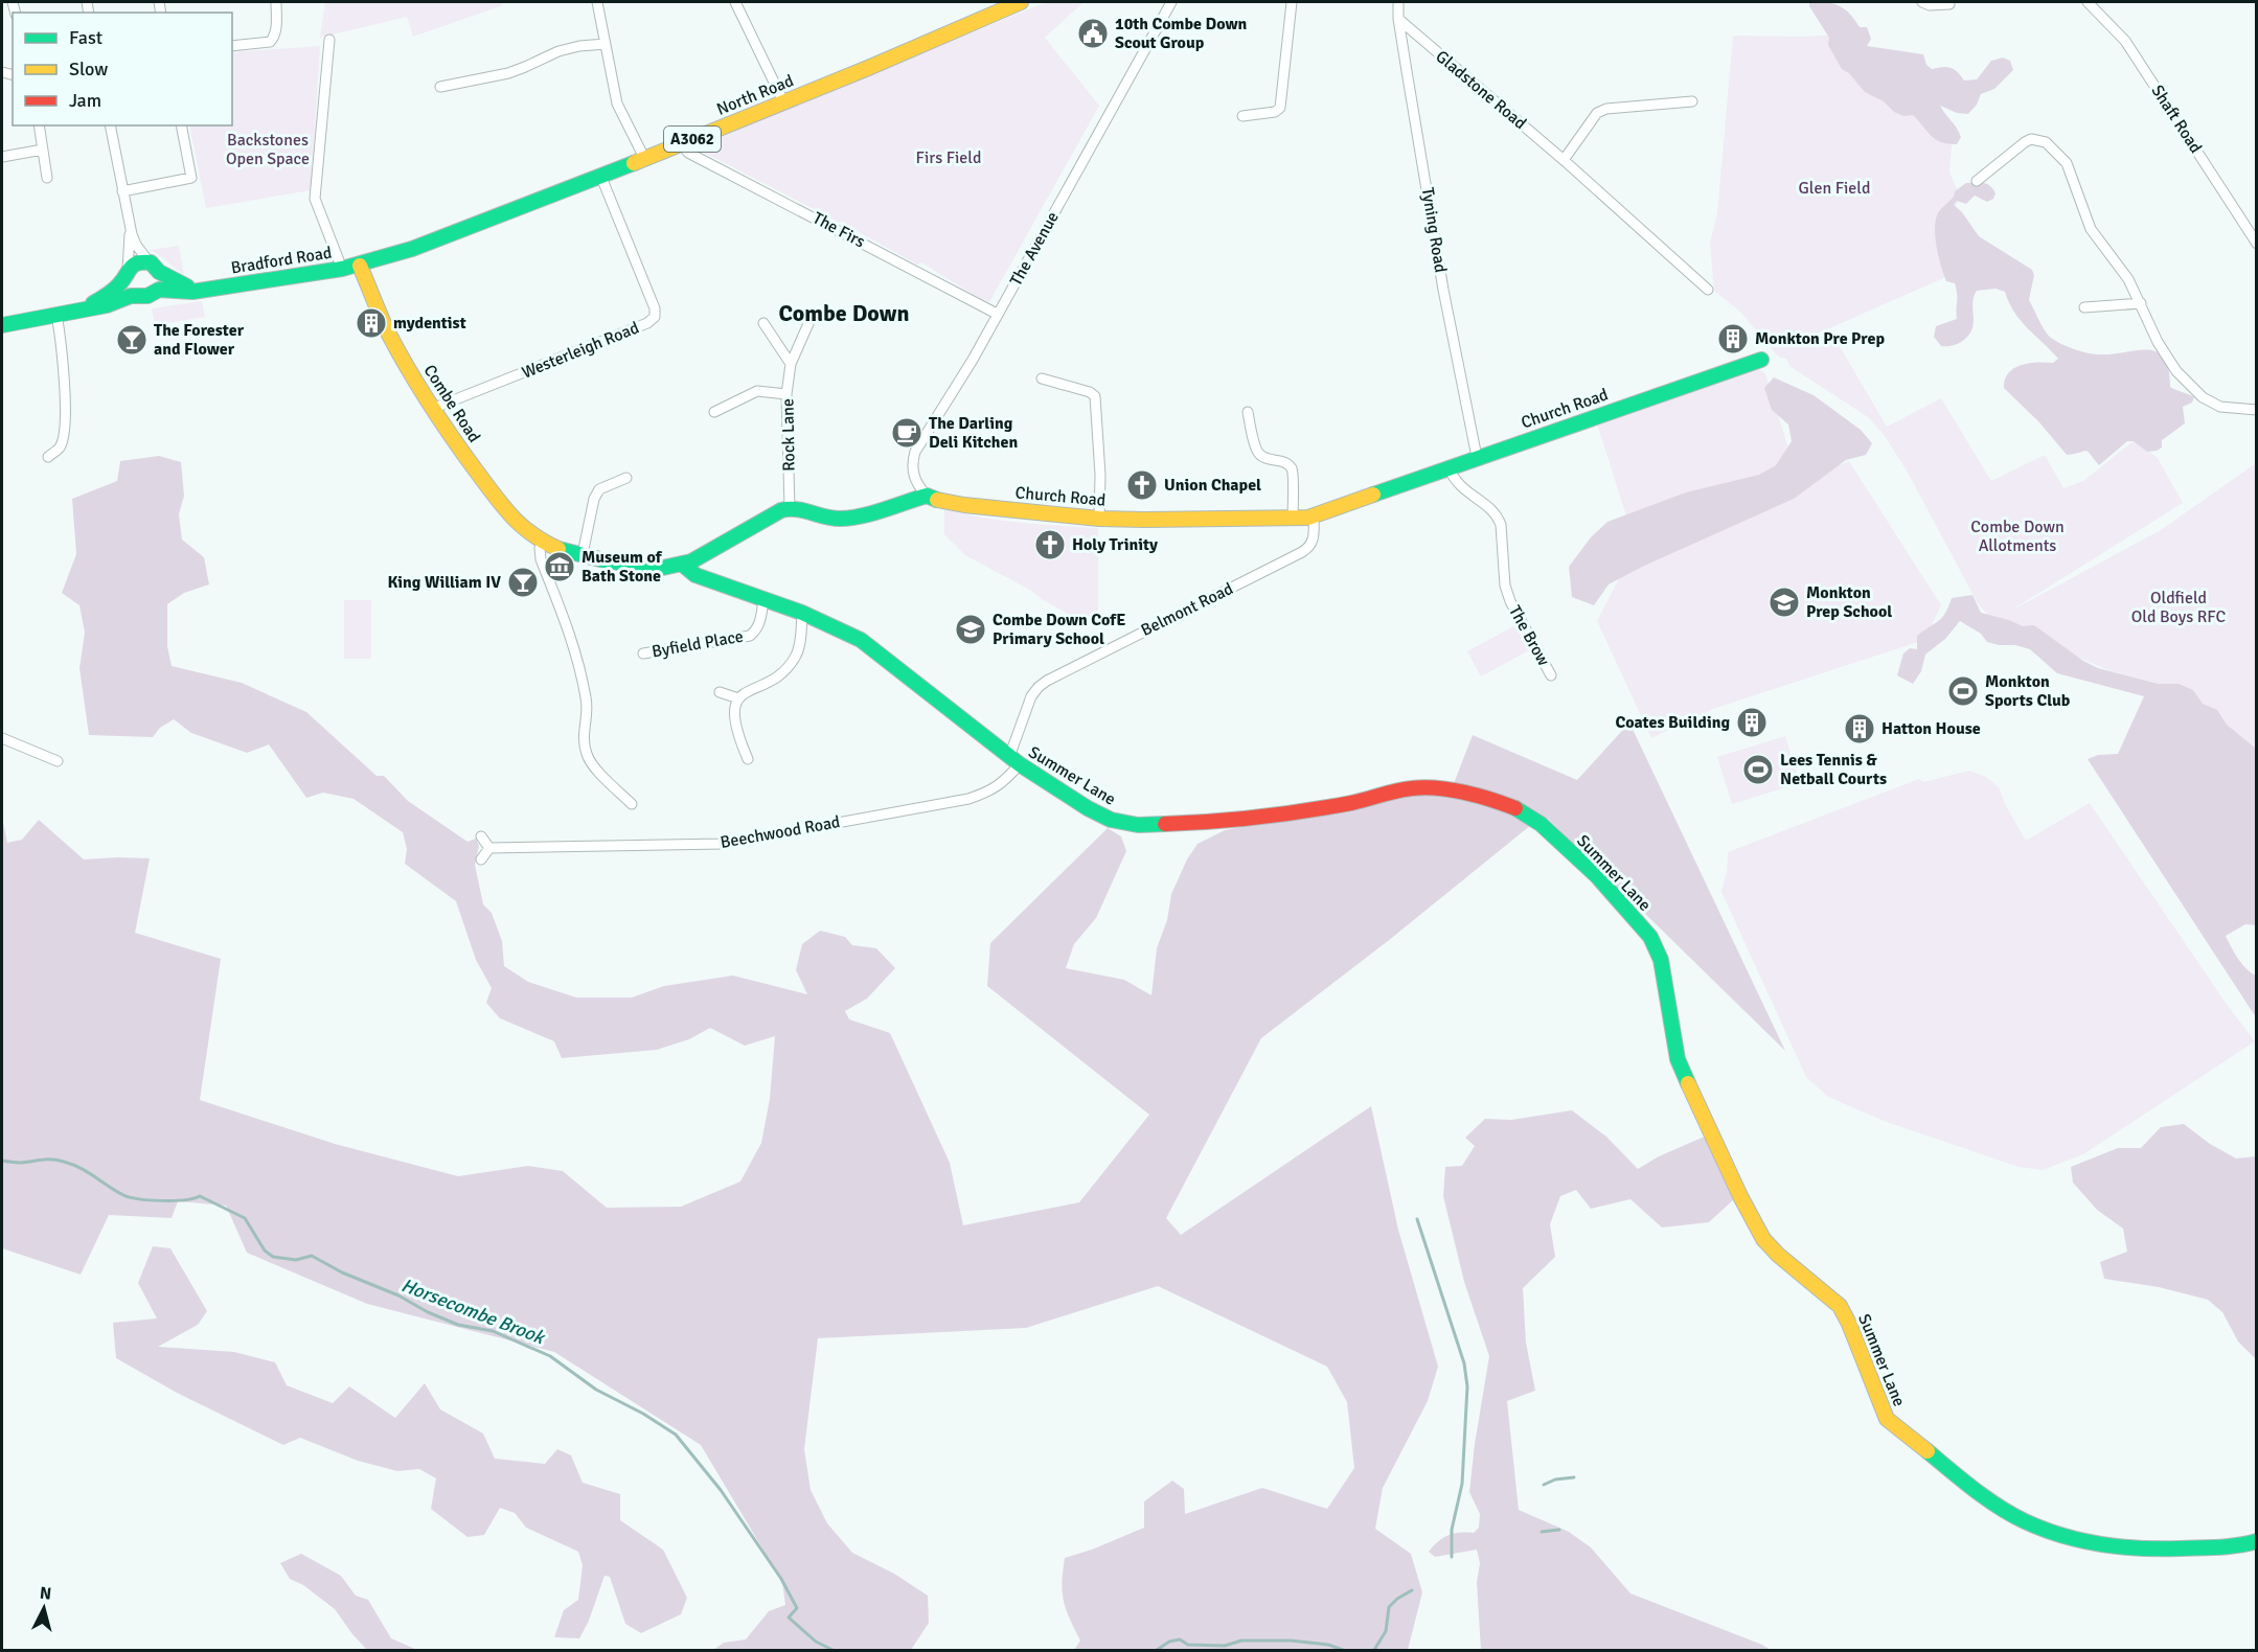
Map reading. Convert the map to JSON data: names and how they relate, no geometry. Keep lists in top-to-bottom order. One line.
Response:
{"streets":{"street":["Gladstone Road","North Road","Shaft Road","A3062","The Firs","Tyning Road","The Avenue","Bradford Road","Westerleigh Road","Combe Road","Church Road","Rock Lane","Belmont Road","The Brow","Byfield Place","Summer Lane","Beechwood Road"]},"crossings":[["Gladstone Road","Tyning Road"],["North Road","The Firs"],["North Road","Bradford Road"],["North Road","Westerleigh Road"],["North Road","Combe Road"],["The Firs","The Avenue"],["Tyning Road","Church Road"],["The Avenue","Church Road"],["Bradford Road","Combe Road"],["Westerleigh Road","Combe Road"],["Church Road","Belmont Road"],["Church Road","The Brow"],["Belmont Road","Summer Lane"],["Belmont Road","Beechwood Road"],["Byfield Place","Summer Lane"],["Summer Lane","Beechwood Road"]],"districts":["Combe Down"],"water":["Horsecombe Brook"],"parks":["Backstones Open Space","Firs Field","Glen Field","Combe Down Allotments","Oldfield Old Boys RFC"],"places":{"public building":["10th Combe Down Scout Group"],"building":["mydentist","Monkton Pre Prep","Coates Building","Hatton House"],"bar":["The Forester and Flower","King William IV"],"cafe":["The Darling Deli Kitchen"],"church":["Union Chapel","Holy Trinity"],"museum":["Museum of Bath Stone"],"school or university":["Monkton Prep School","Combe Down CofE Primary School"],"sports":["Monkton Sports Club","Lees Tennis & Netball Courts"]},"legend":["Fast","Slow","Jam"],"north":"top"}
